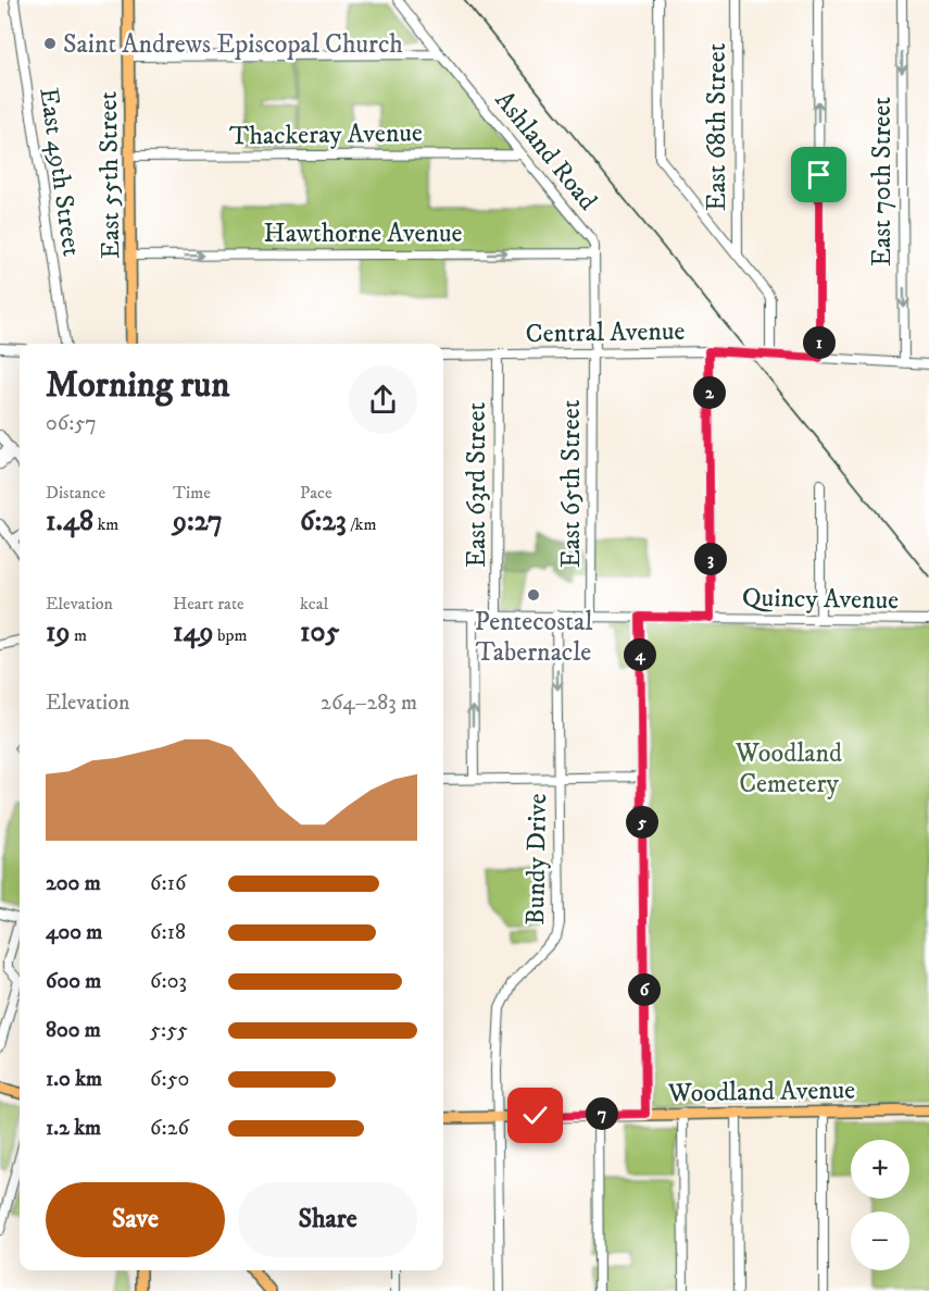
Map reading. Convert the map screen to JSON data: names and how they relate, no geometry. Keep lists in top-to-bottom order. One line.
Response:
{"streets":{"main road":["East 55th Street","Woodland Avenue"],"street":["East 68th Street","Thackeray Avenue","Ashland Road","East 49th Street","East 70th Street","Hawthorne Avenue","Central Avenue","East 65th Street","East 63rd Street","Quincy Avenue","Bundy Drive"]},"crossings":[["Thackeray Avenue","Ashland Road"],["Thackeray Avenue","East 55th Street"],["Ashland Road","Hawthorne Avenue"],["Ashland Road","Central Avenue"],["Ashland Road","East 65th Street"],["East 55th Street","Hawthorne Avenue"],["East 70th Street","Central Avenue"],["Central Avenue","East 65th Street"],["Central Avenue","East 63rd Street"],["East 65th Street","Quincy Avenue"],["East 63rd Street","Quincy Avenue"],["Quincy Avenue","Bundy Drive"],["Bundy Drive","Woodland Avenue"]],"one_way":["East 70th Street","Hawthorne Avenue"],"parks":["Woodland Cemetery"],"places":["Saint Andrews Episcopal Church","Pentecostal Tabernacle"],"page":{"pins":["1","2","3","4","5","6","7"],"heading":["Morning run","06:57"],"stats":[["Distance","1.48 km"],["Time","9:27"],["Pace","6:23 /km"],["Elevation","19 m"],["Heart rate","149 bpm"],["kcal","105"]],"chart":["Elevation","264–283 m"],"list":[{"name":"200 m","note":"6:16"},{"name":"400 m","note":"6:18"},{"name":"600 m","note":"6:03"},{"name":"800 m","note":"5:55"},{"name":"1.0 km","note":"6:50"},{"name":"1.2 km","note":"6:26"}],"map_buttons":["+","−"],"buttons":["Save","Share"]}}
